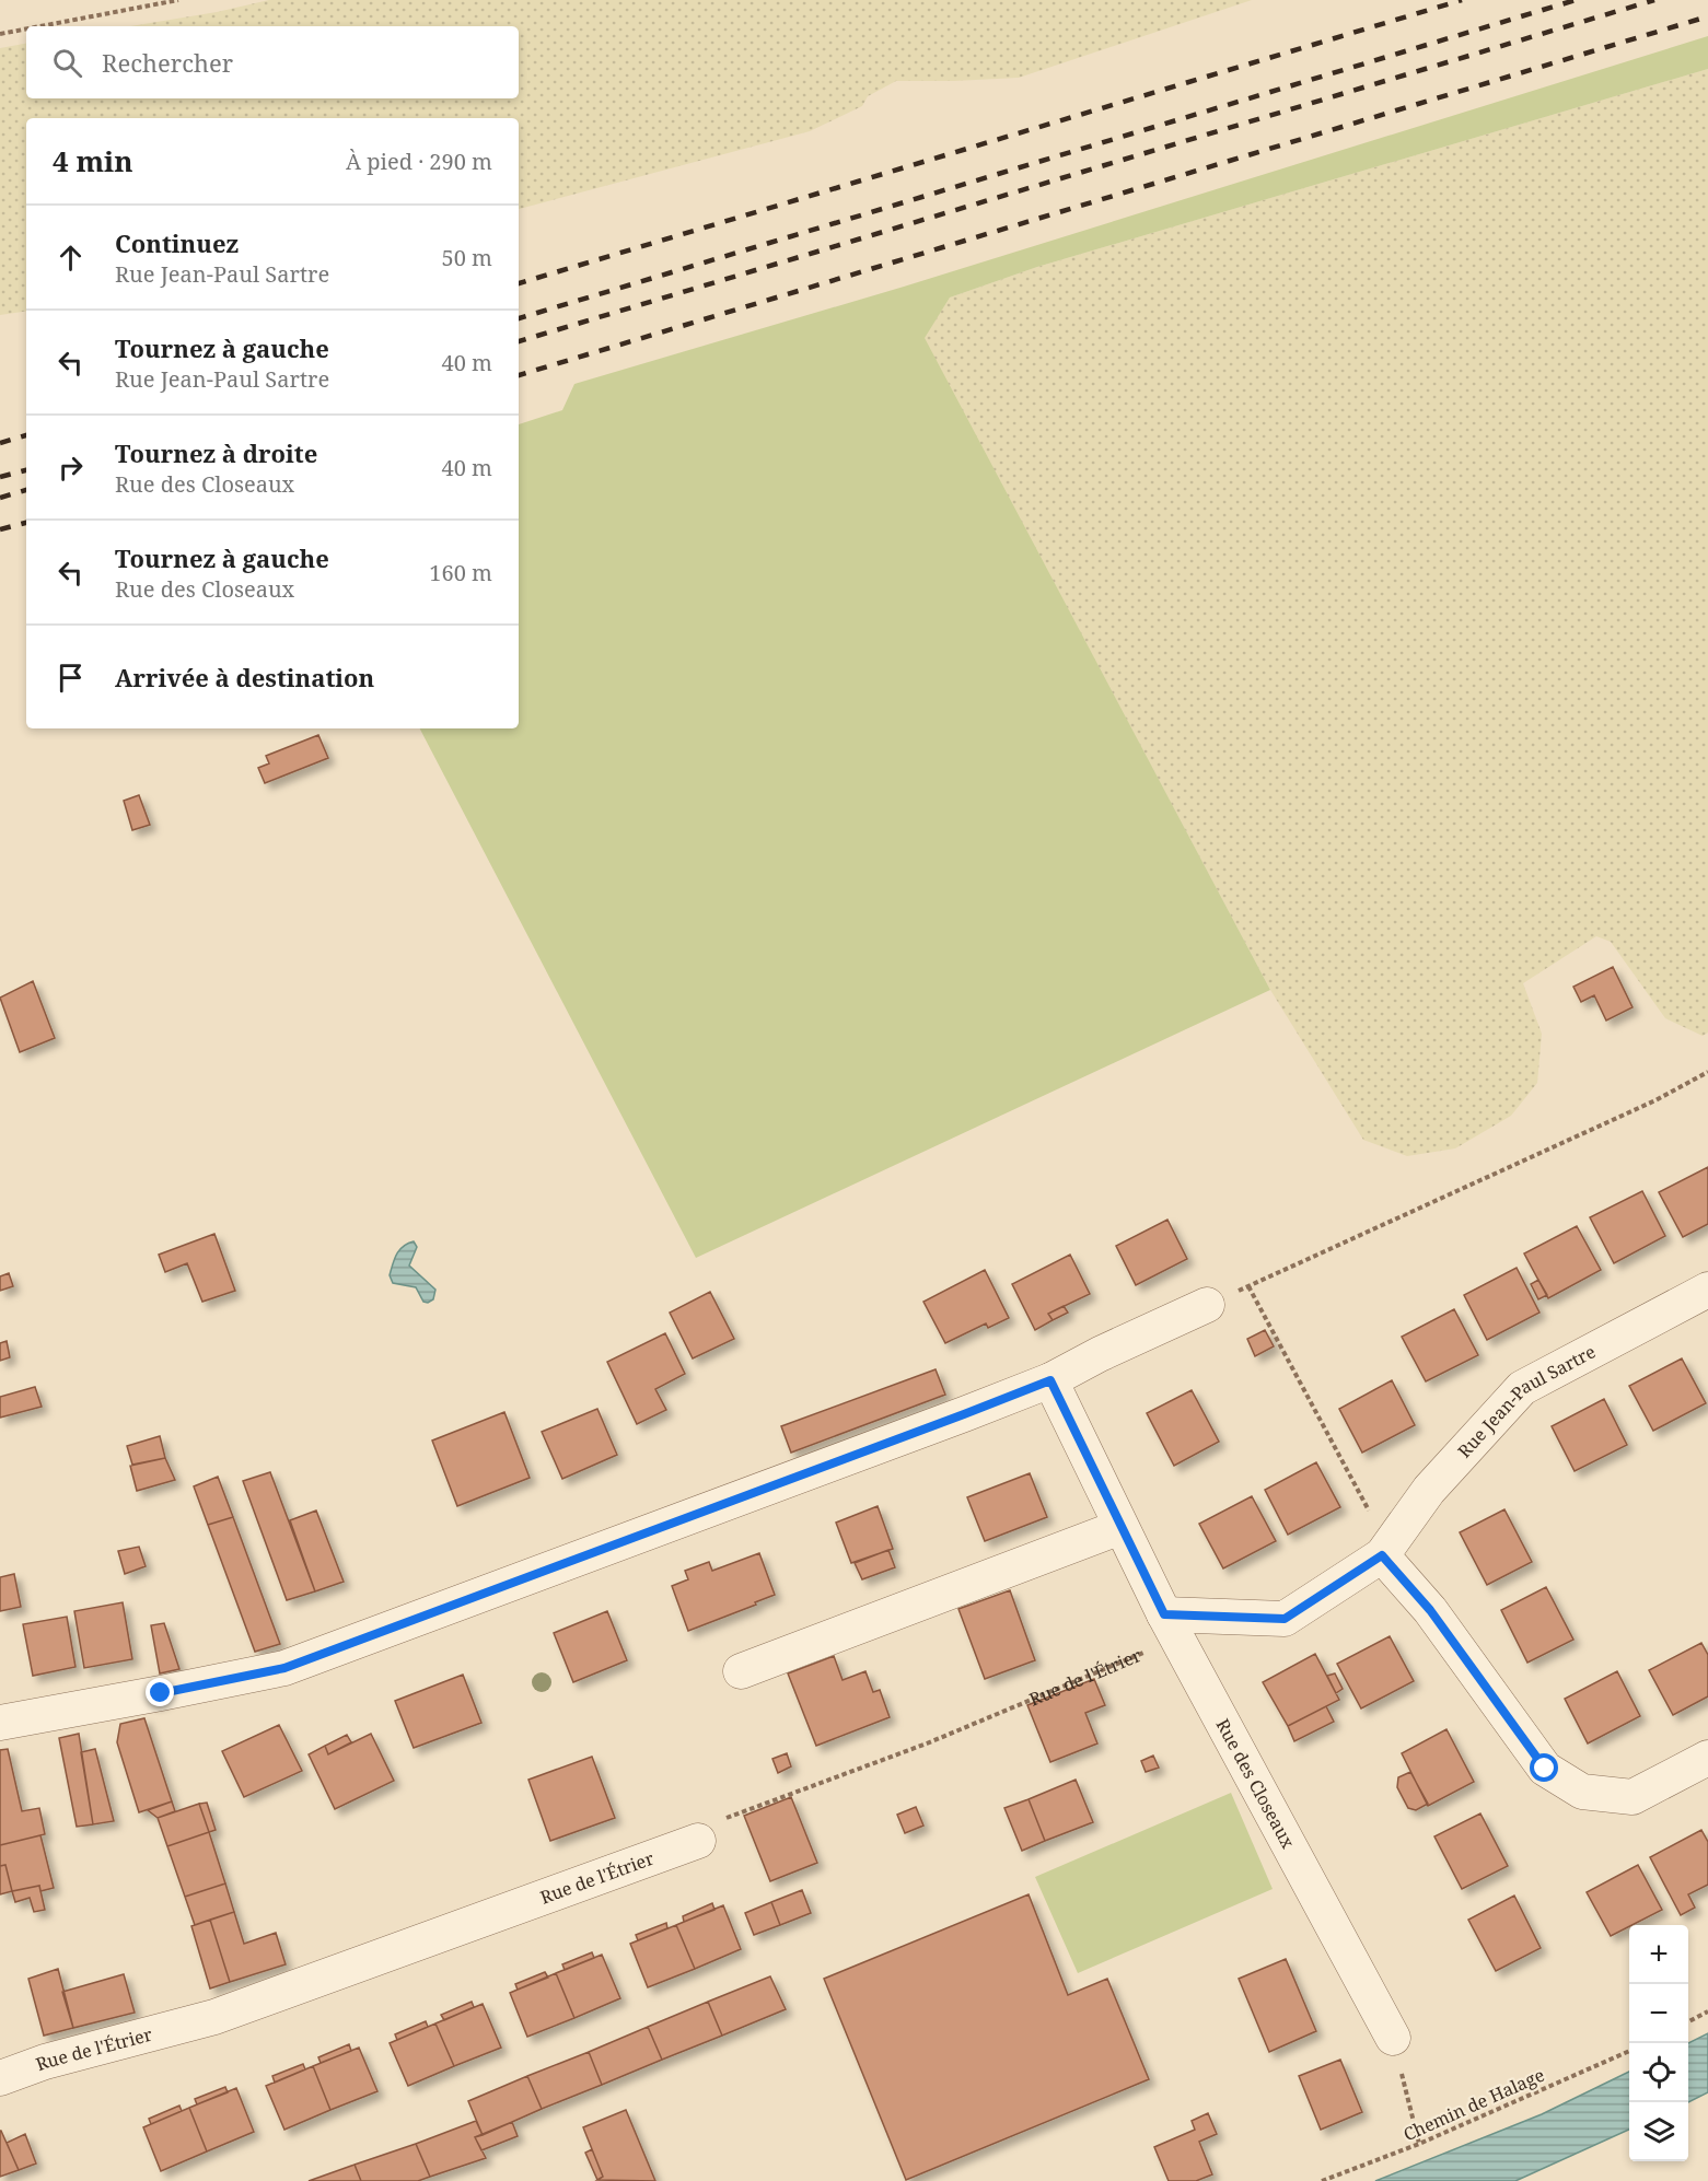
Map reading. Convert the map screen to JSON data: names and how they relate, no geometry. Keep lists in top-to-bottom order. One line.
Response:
{"streets":{"street":["Rue Jean-Paul Sartre","Rue de l'Étrier","Rue des Closeaux"],"path":["Chemin de Halage"]},"crossings":[["Rue Jean-Paul Sartre","Rue de l'Étrier"],["Rue Jean-Paul Sartre","Rue des Closeaux"],["Rue de l'Étrier","Rue des Closeaux"]],"page":{"search":"Rechercher","heading":["4 min","À pied · 290 m"],"list":[["Continuez","Rue Jean-Paul Sartre","50 m"],["Tournez à gauche","Rue Jean-Paul Sartre","40 m"],["Tournez à droite","Rue des Closeaux","40 m"],["Tournez à gauche","Rue des Closeaux","160 m"],"Arrivée à destination"],"map_buttons":["+","−"]}}
